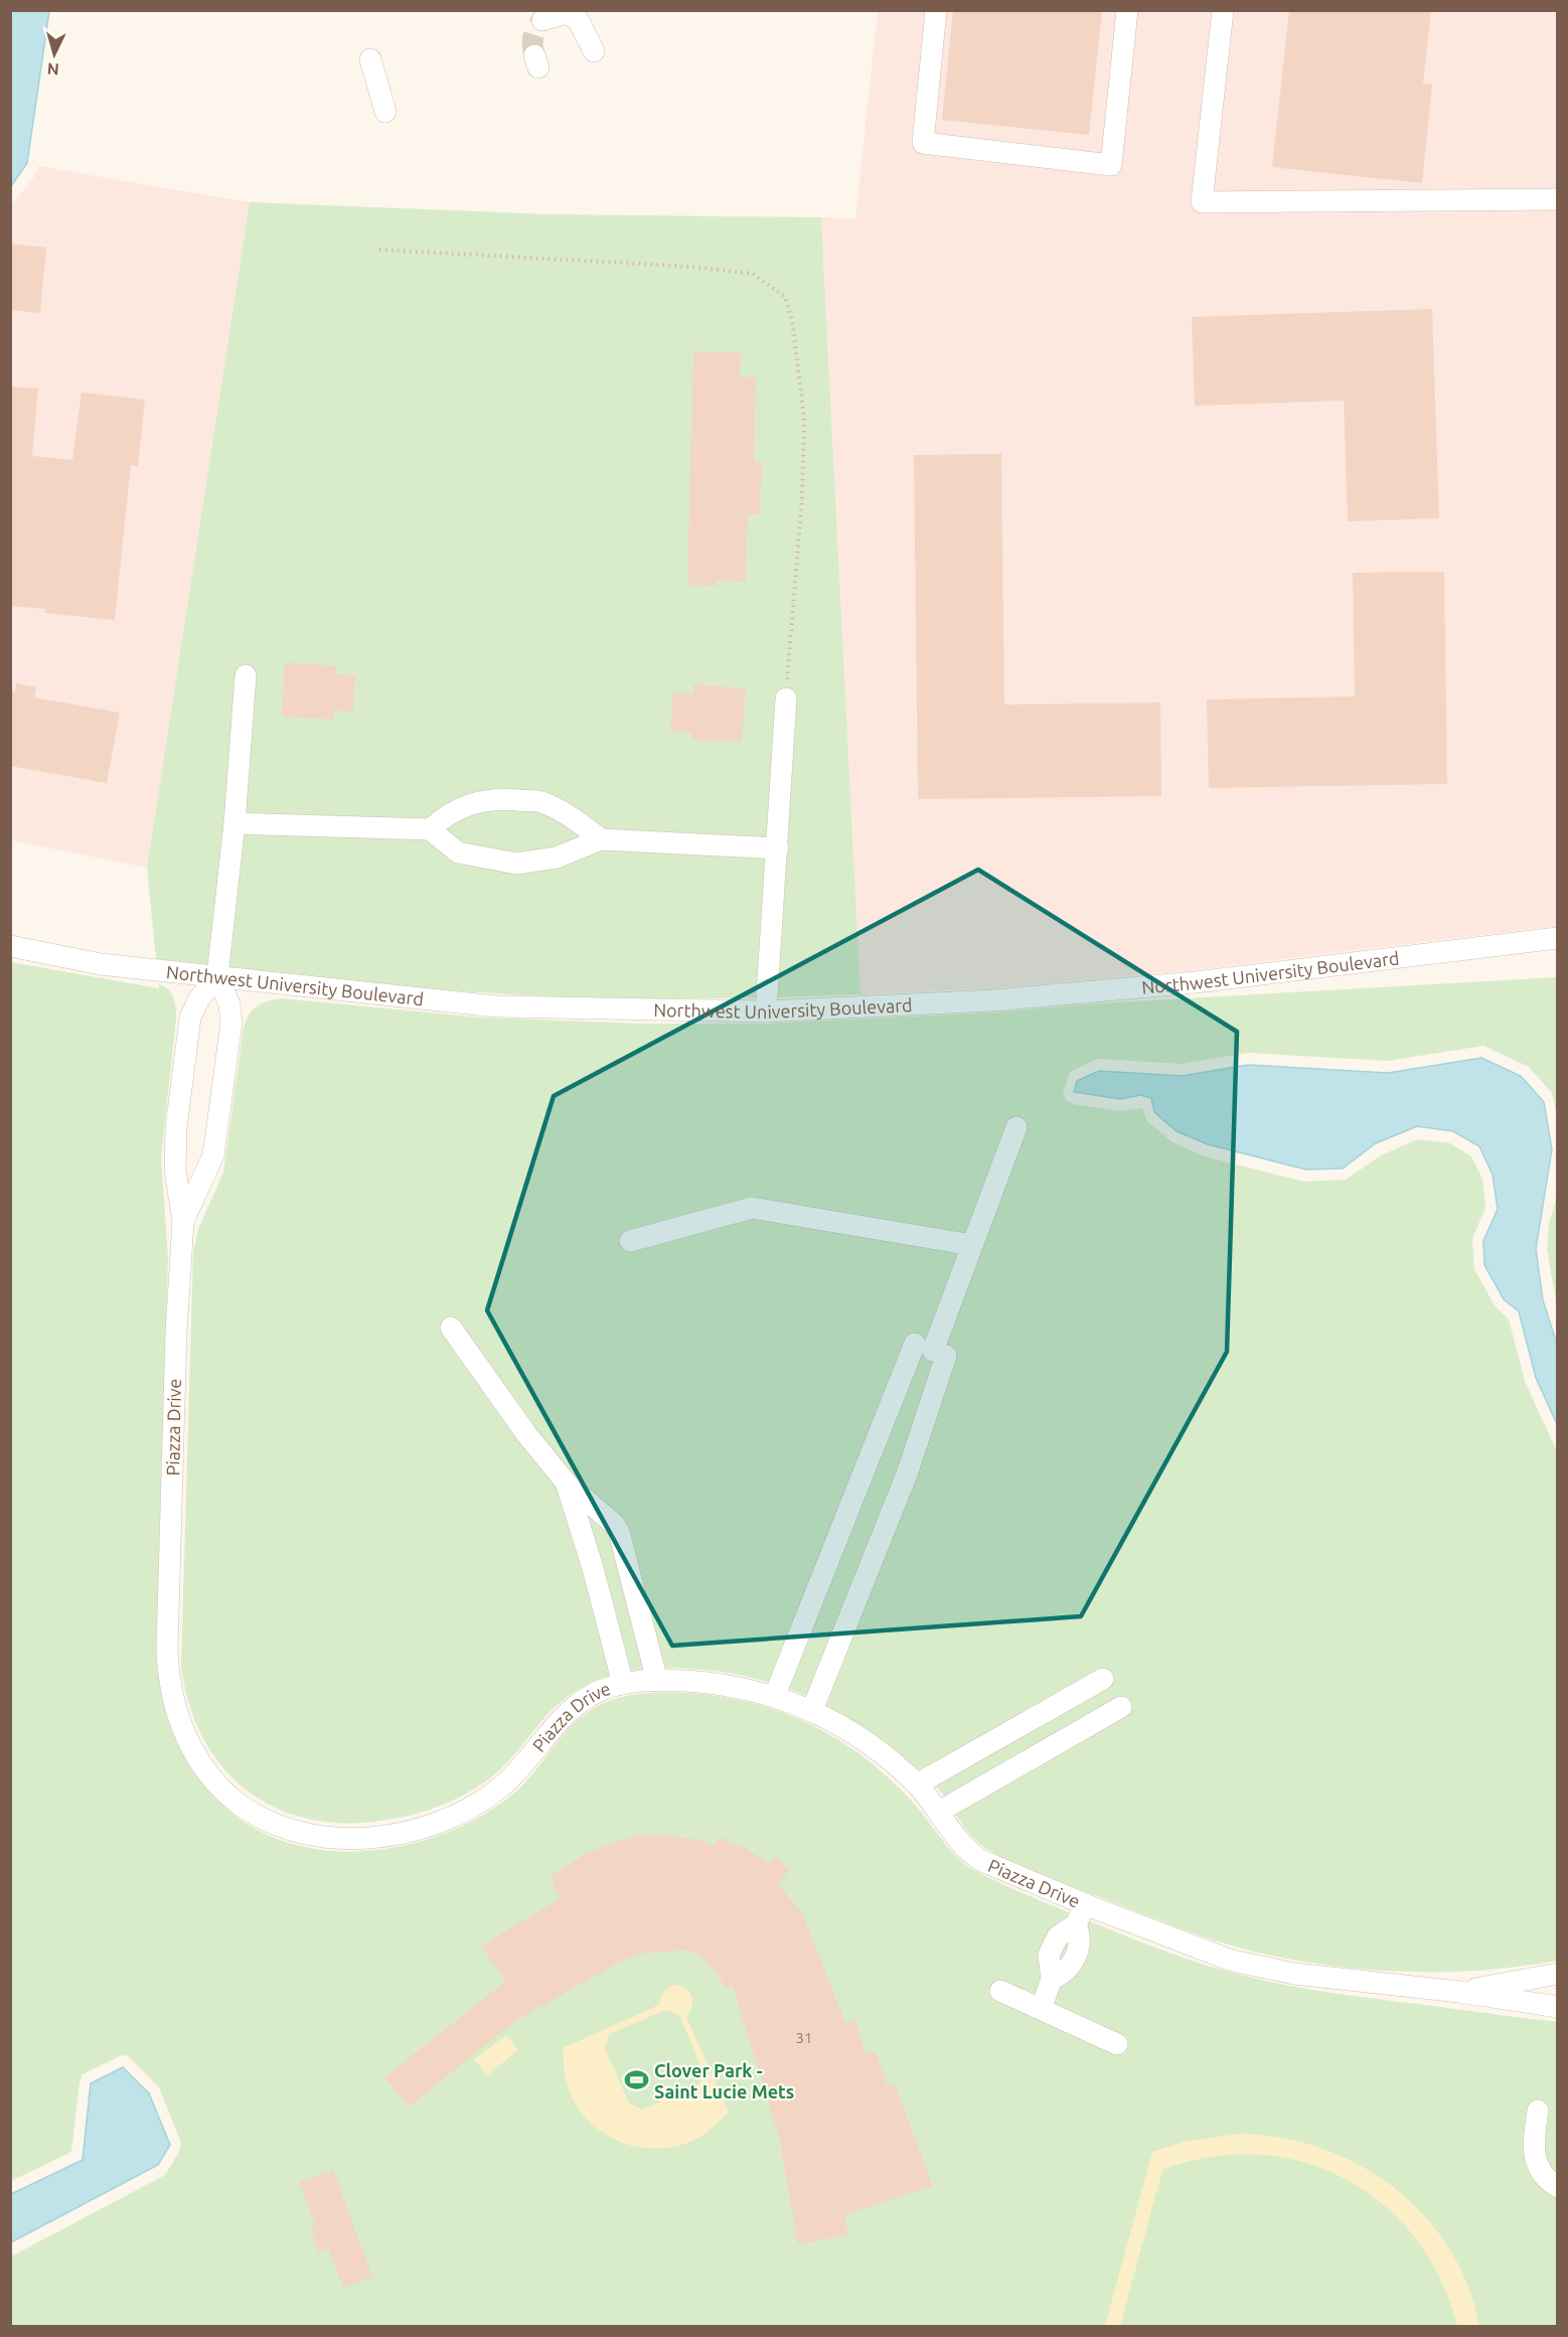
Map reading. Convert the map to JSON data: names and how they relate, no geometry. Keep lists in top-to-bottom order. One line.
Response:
{"streets":{"street":["Northwest University Boulevard","Piazza Drive"]},"crossings":[["Northwest University Boulevard","Piazza Drive"]],"places":{"sports":["Clover Park - Saint Lucie Mets"]},"house_numbers":["31"],"north":"bottom"}
